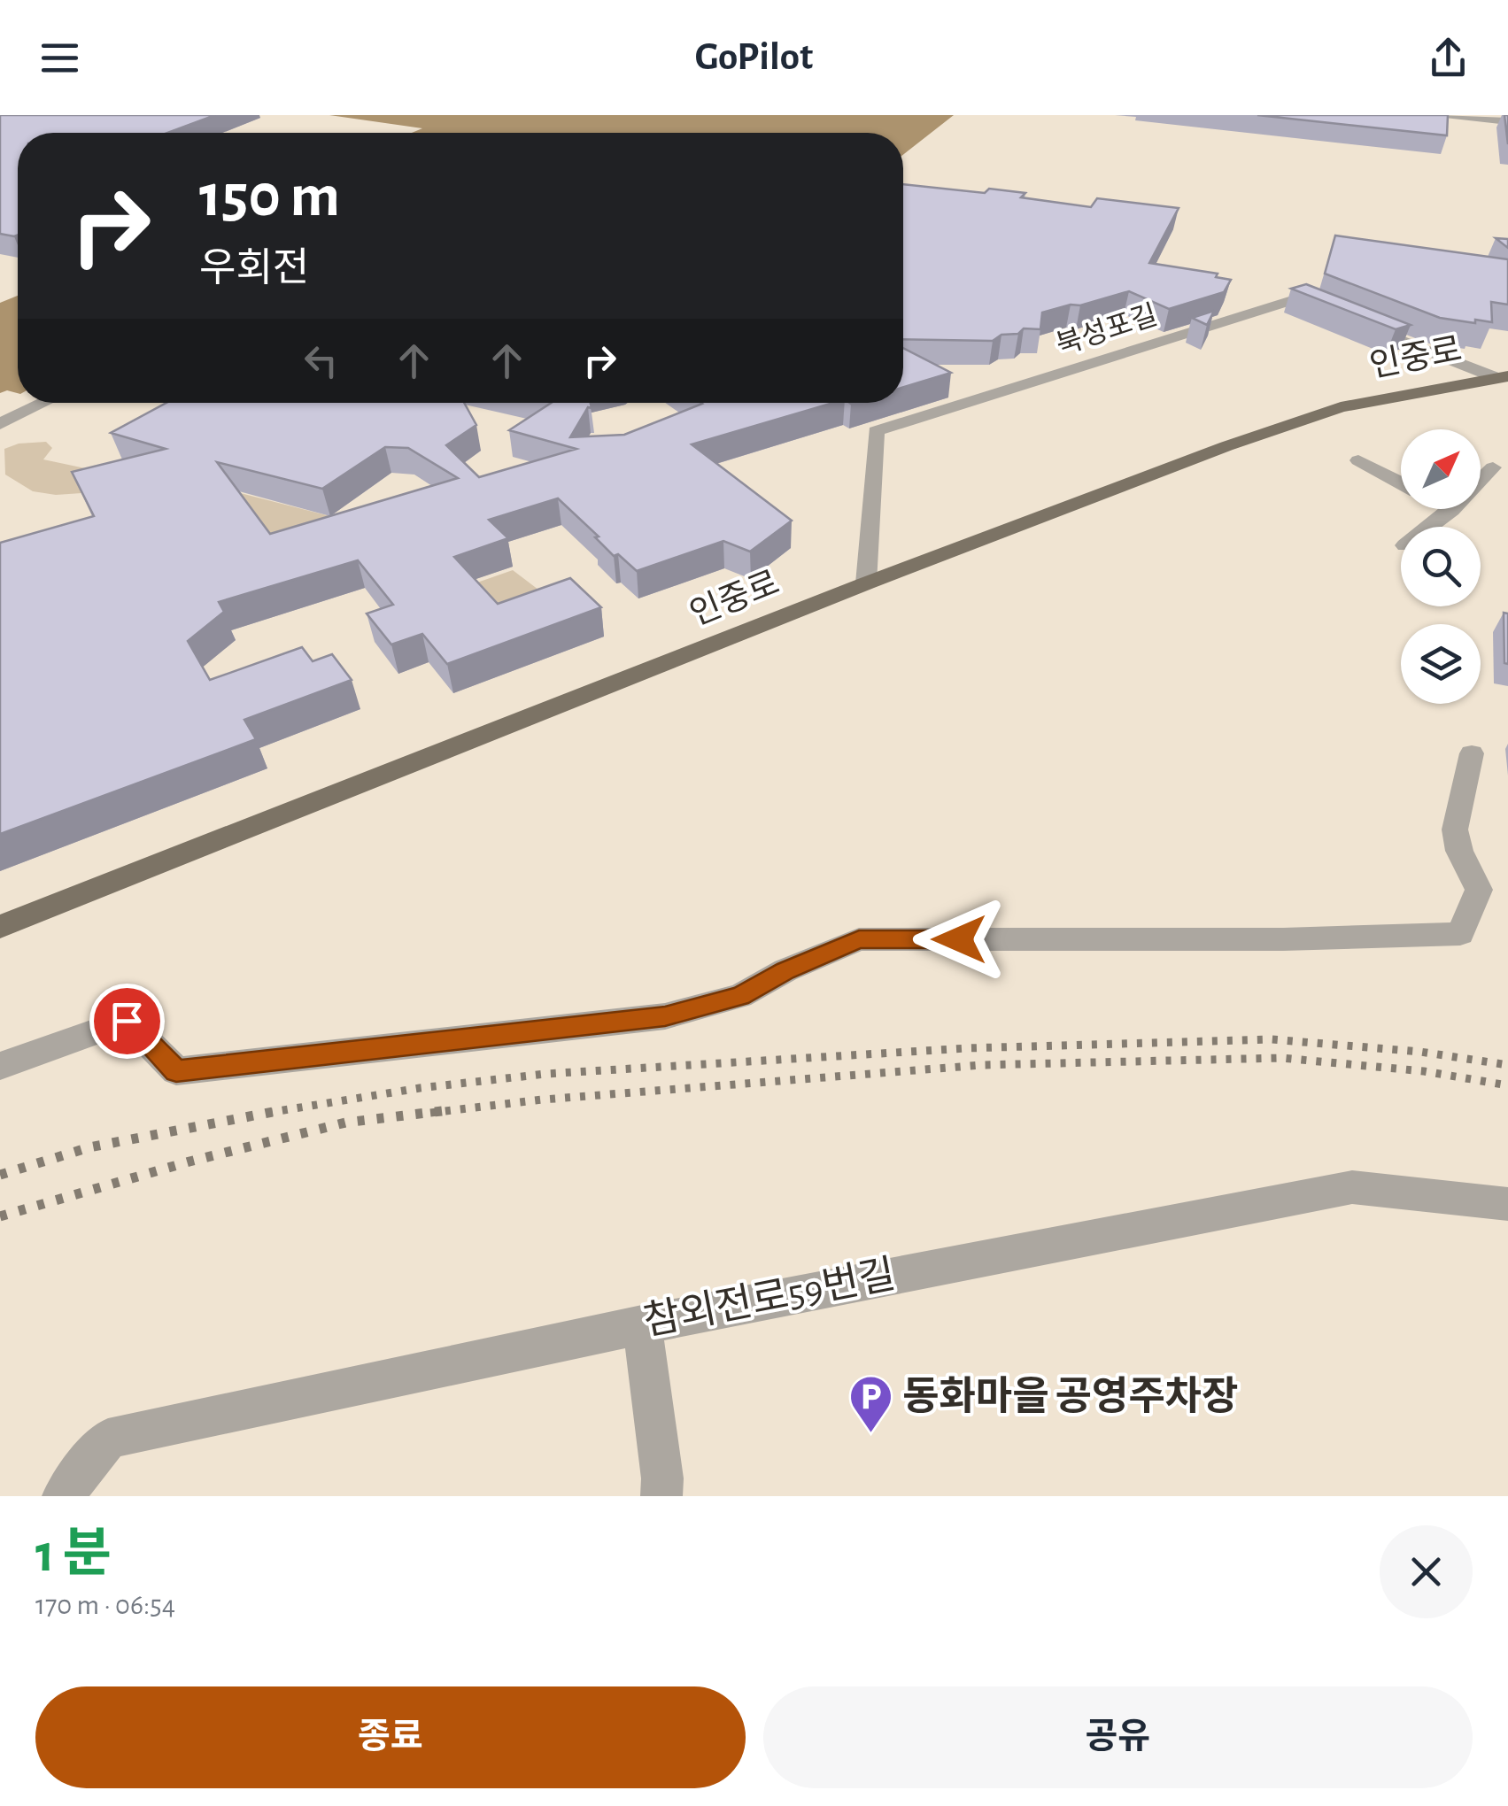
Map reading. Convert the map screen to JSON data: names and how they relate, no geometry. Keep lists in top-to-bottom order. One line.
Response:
{"streets":{"main road":["인중로"],"street":["북성포길","참외전로59번길"]},"crossings":[["북성포길","인중로"]],"places":{"parking":["동화마을 공영주차장"]},"north":"top right","page":{"header":"GoPilot","turn":["150 m","우회전"],"heading":["1 분","170 m · 06:54"],"buttons":["종료","공유"]}}
